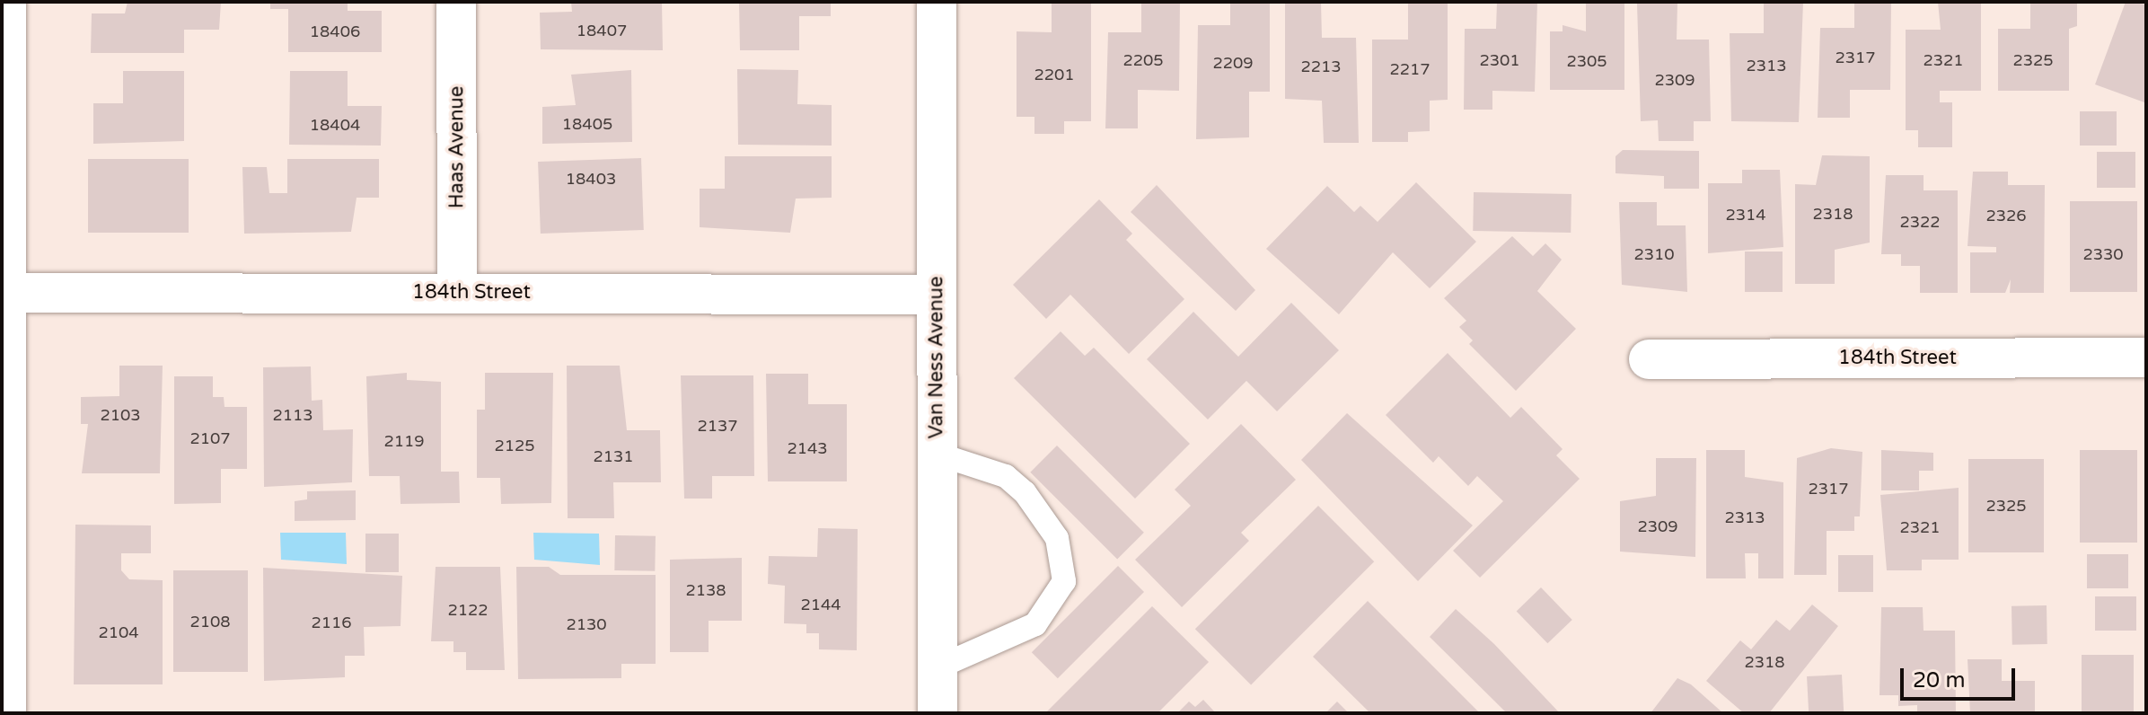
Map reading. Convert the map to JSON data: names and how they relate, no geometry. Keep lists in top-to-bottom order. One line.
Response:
{"streets":{"street":["Haas Avenue","184th Street","Van Ness Avenue"]},"crossings":[["Haas Avenue","184th Street"],["184th Street","Van Ness Avenue"]],"house_numbers":["18407","18406","2317","2205","2301","2321","2325","2305","2209","2313","2213","2217","2201","2309","18405","18404","18403","2318","2314","2326","2322","2310","2330","2103","2113","2137","2107","2119","2125","2143","2131","2317","2325","2313","2309","2321","2138","2144","2122","2108","2116","2130","2104","2318"],"scale_bar":"20 m"}
